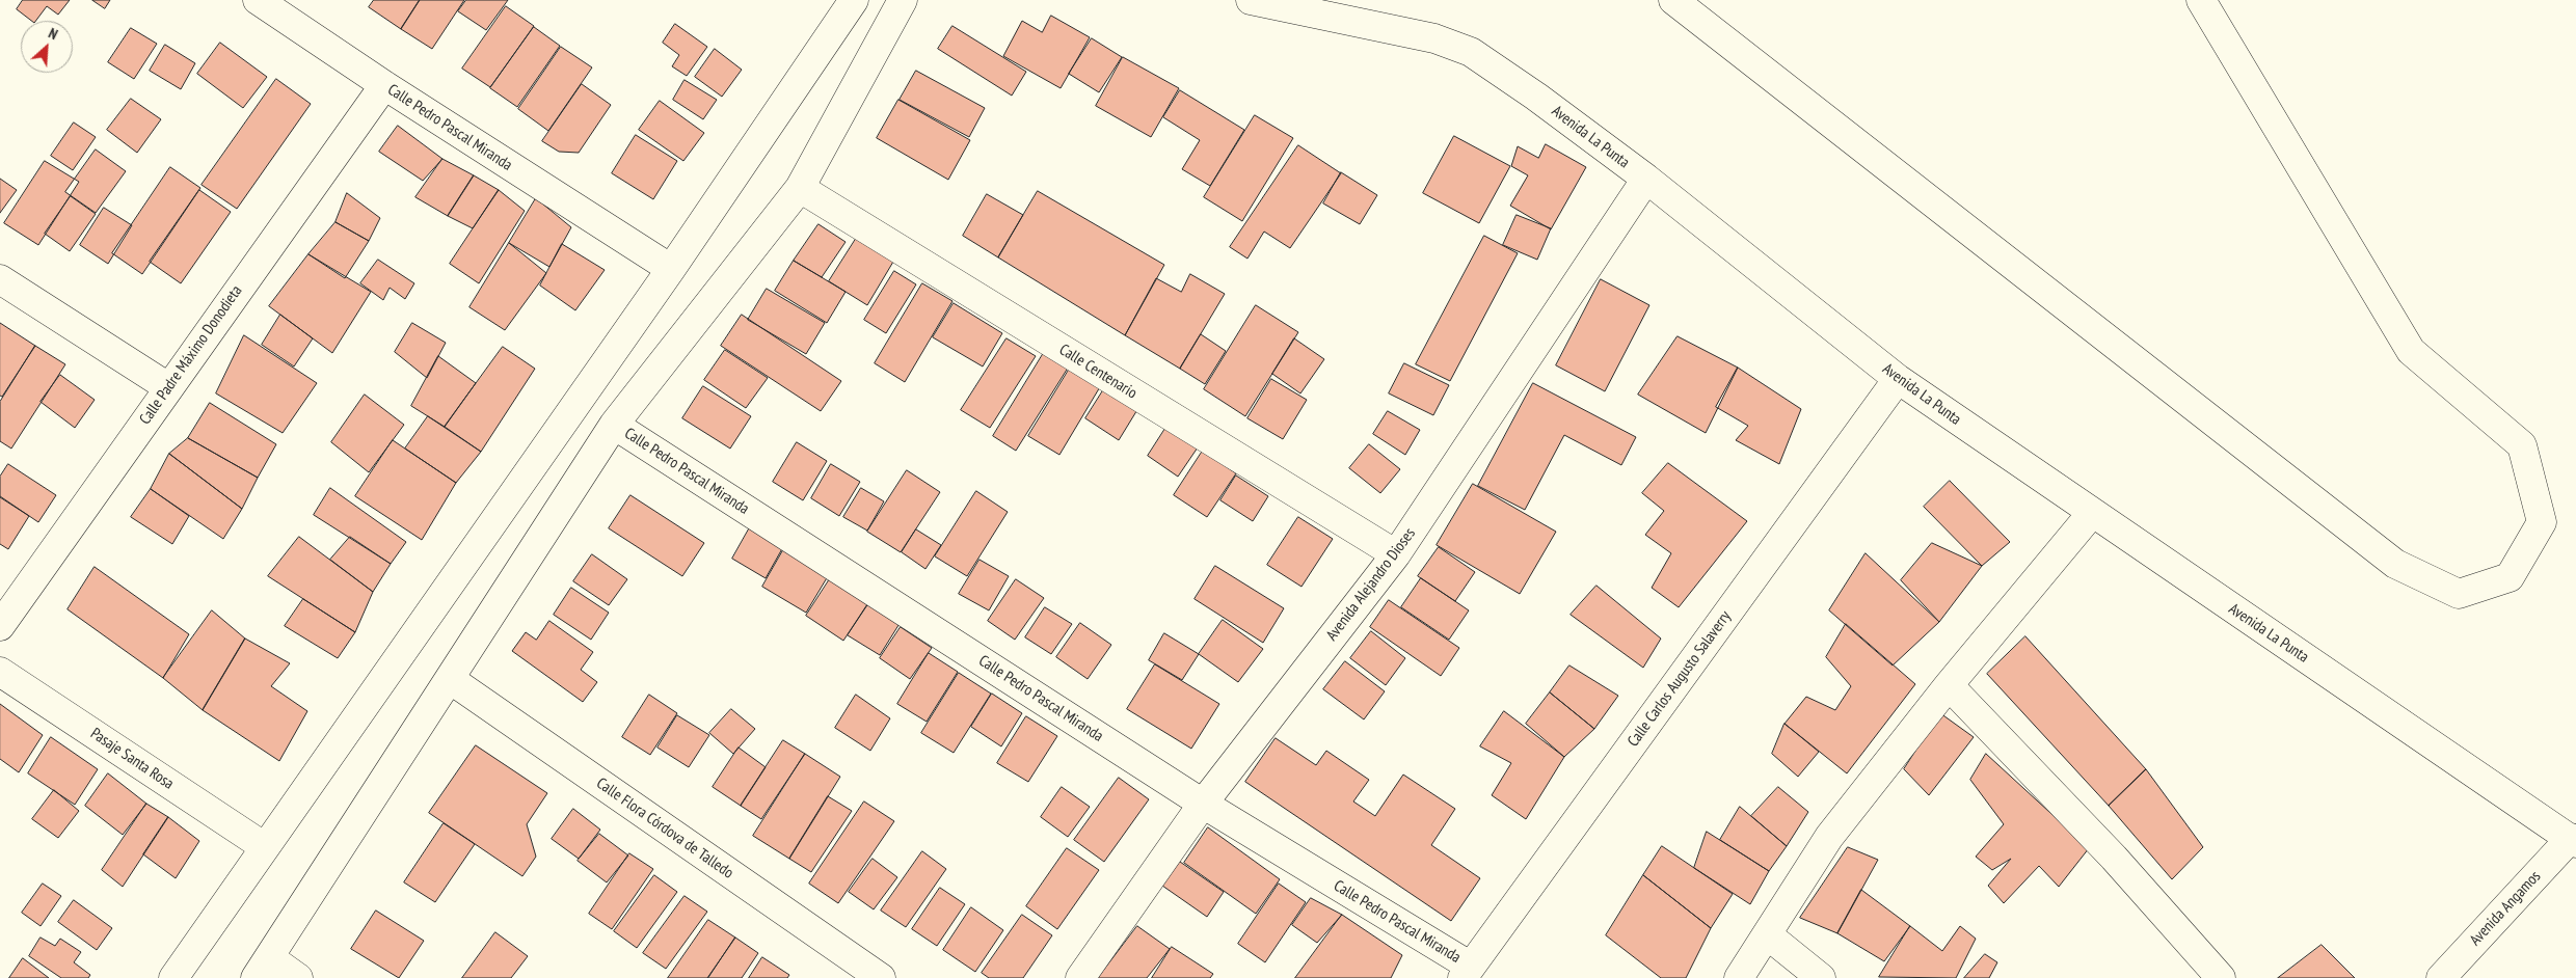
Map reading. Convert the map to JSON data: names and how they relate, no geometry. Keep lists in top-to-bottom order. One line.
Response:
{"streets":{"street":["Calle Pedro Pascal Miranda","Avenida La Punta","Calle Padre Máximo Donodieta","Calle Centenario","Avenida Alejandro Dioses","Calle Carlos Augusto Salaverry","Pasaje Santa Rosa","Calle Flora Córdova de Talledo","Avenida Angamos"]},"crossings":[["Calle Pedro Pascal Miranda","Calle Padre Máximo Donodieta"],["Calle Pedro Pascal Miranda","Avenida Alejandro Dioses"],["Calle Pedro Pascal Miranda","Calle Carlos Augusto Salaverry"],["Avenida La Punta","Avenida Alejandro Dioses"],["Avenida La Punta","Calle Carlos Augusto Salaverry"],["Avenida La Punta","Avenida Angamos"],["Calle Centenario","Avenida Alejandro Dioses"]],"north":"top right"}
